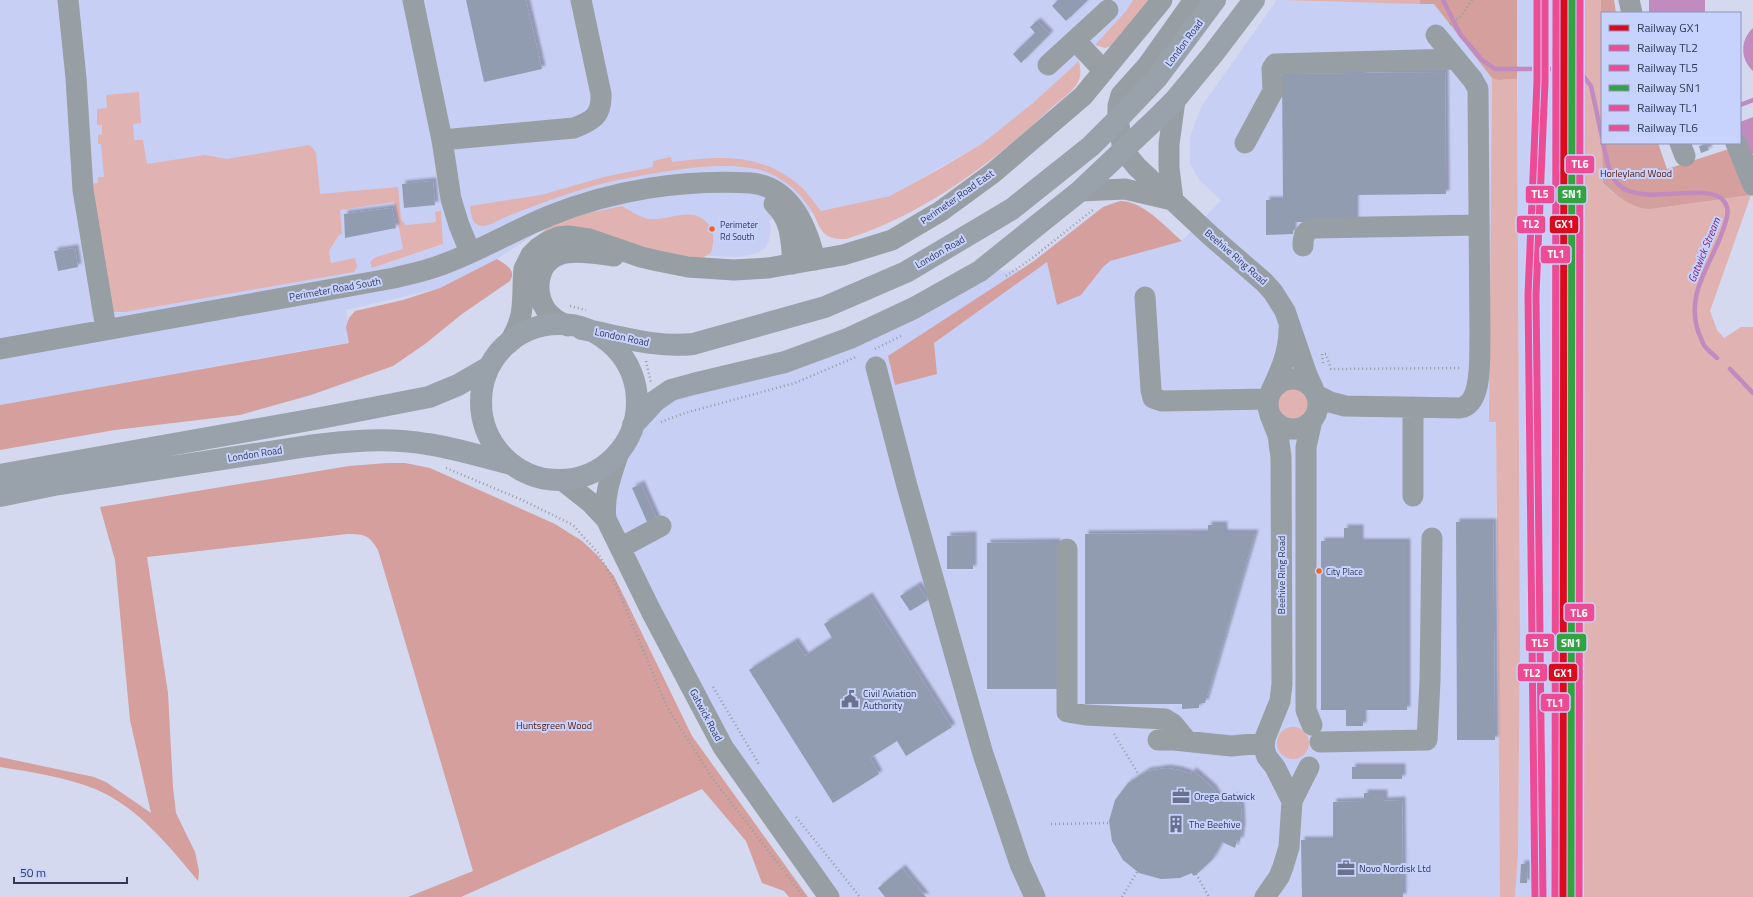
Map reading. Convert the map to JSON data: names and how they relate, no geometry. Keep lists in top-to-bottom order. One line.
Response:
{"streets":{"main road":["London Road"],"street":["Perimeter Road East","Beehive Ring Road","Perimeter Road South","Gatwick Road"]},"crossings":[["London Road","Perimeter Road East"],["Perimeter Road East","Perimeter Road South"]],"water":["Gatwick Stream"],"parks":["Horleyland Wood","Huntsgreen Wood"],"places":{"other":["Perimeter Rd South","City Place"],"public building":["Civil Aviation Authority"],"office":["Orega Gatwick","Novo Nordisk Ltd"],"building":["The Beehive"]},"lines":["rail line GX1","rail line TL2","rail line TL5","rail line SN1","rail line TL1","rail line TL6"],"legend":["Railway GX1","Railway TL2","Railway TL5","Railway SN1","Railway TL1","Railway TL6"],"scale_bar":"50 m"}
